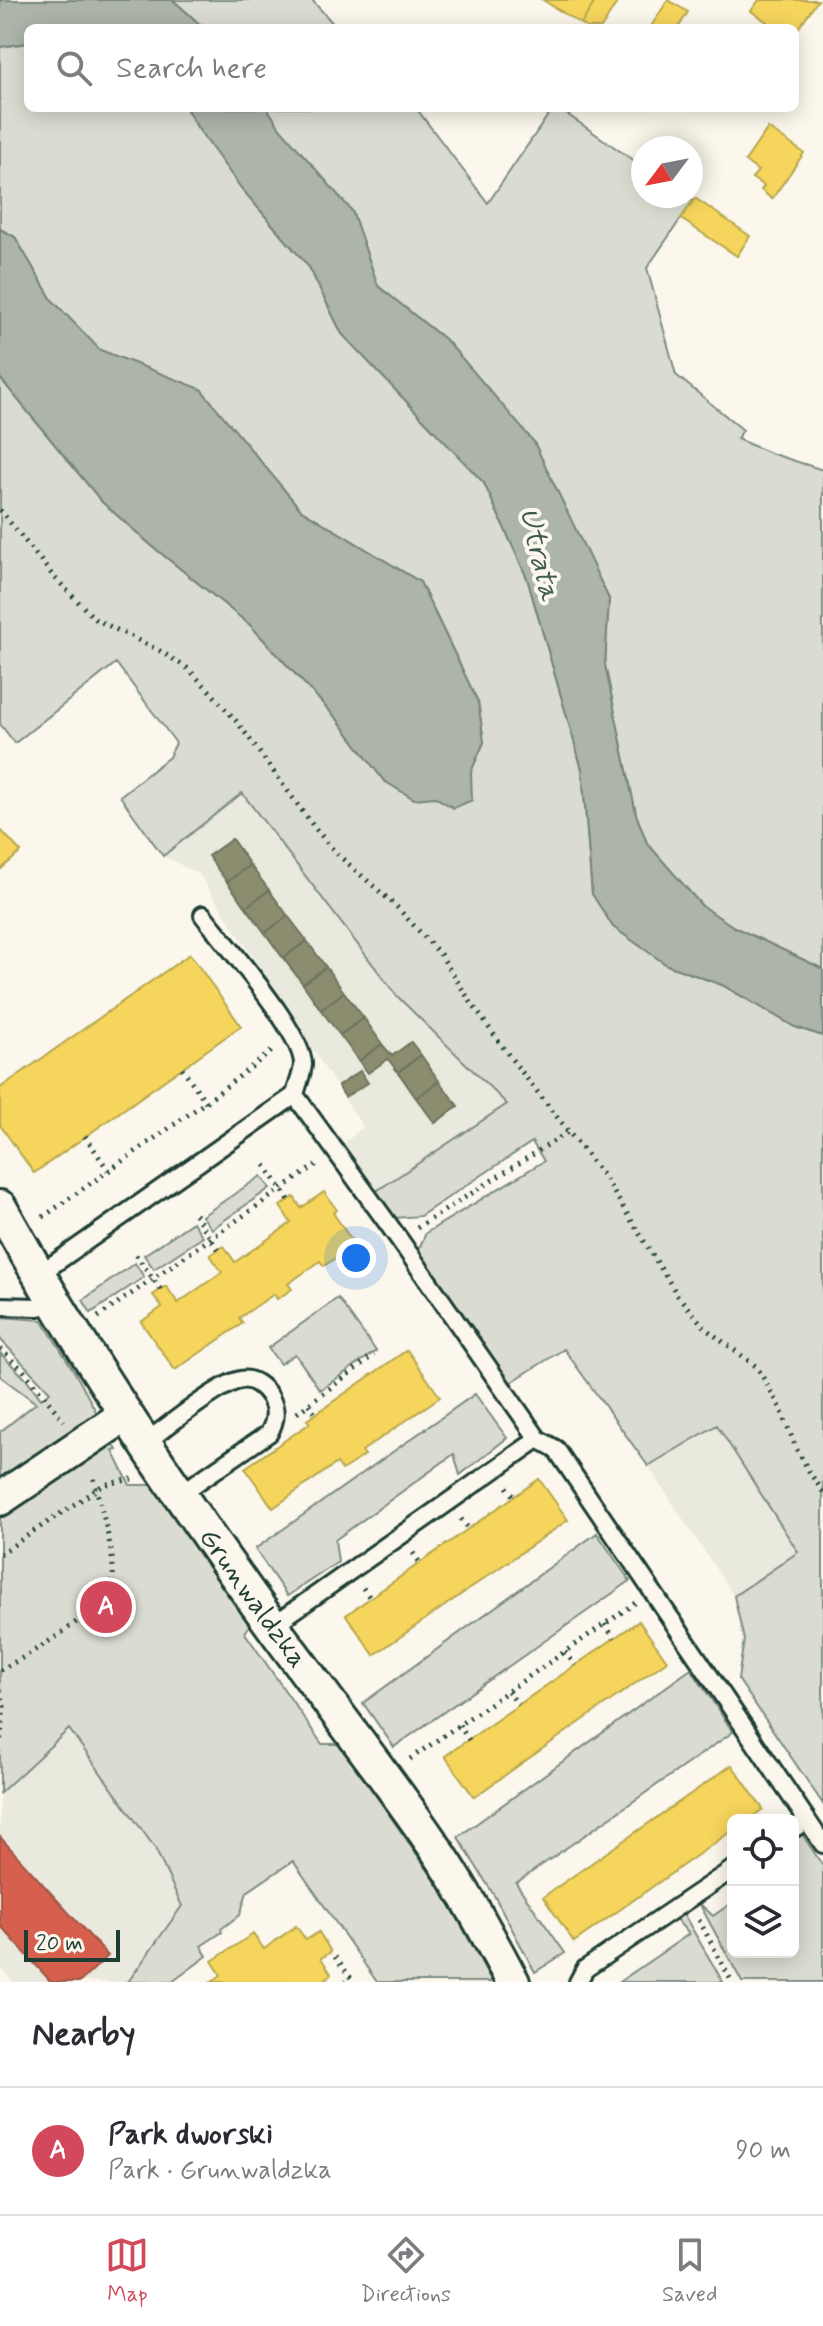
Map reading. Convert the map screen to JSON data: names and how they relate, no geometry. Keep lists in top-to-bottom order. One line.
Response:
{"streets":{"street":["Grunwaldzka"]},"water":["Utrata"],"scale_bar":"20 m","north":"bottom left","page":{"search":"Search here","pins":"A","scale":"20 m","heading":"Nearby","list":[{"mark":"A","name":"Park dworski","note":"Park · Grunwaldzka","value":"90 m"}],"nav":["Map","Directions","Saved"]}}
